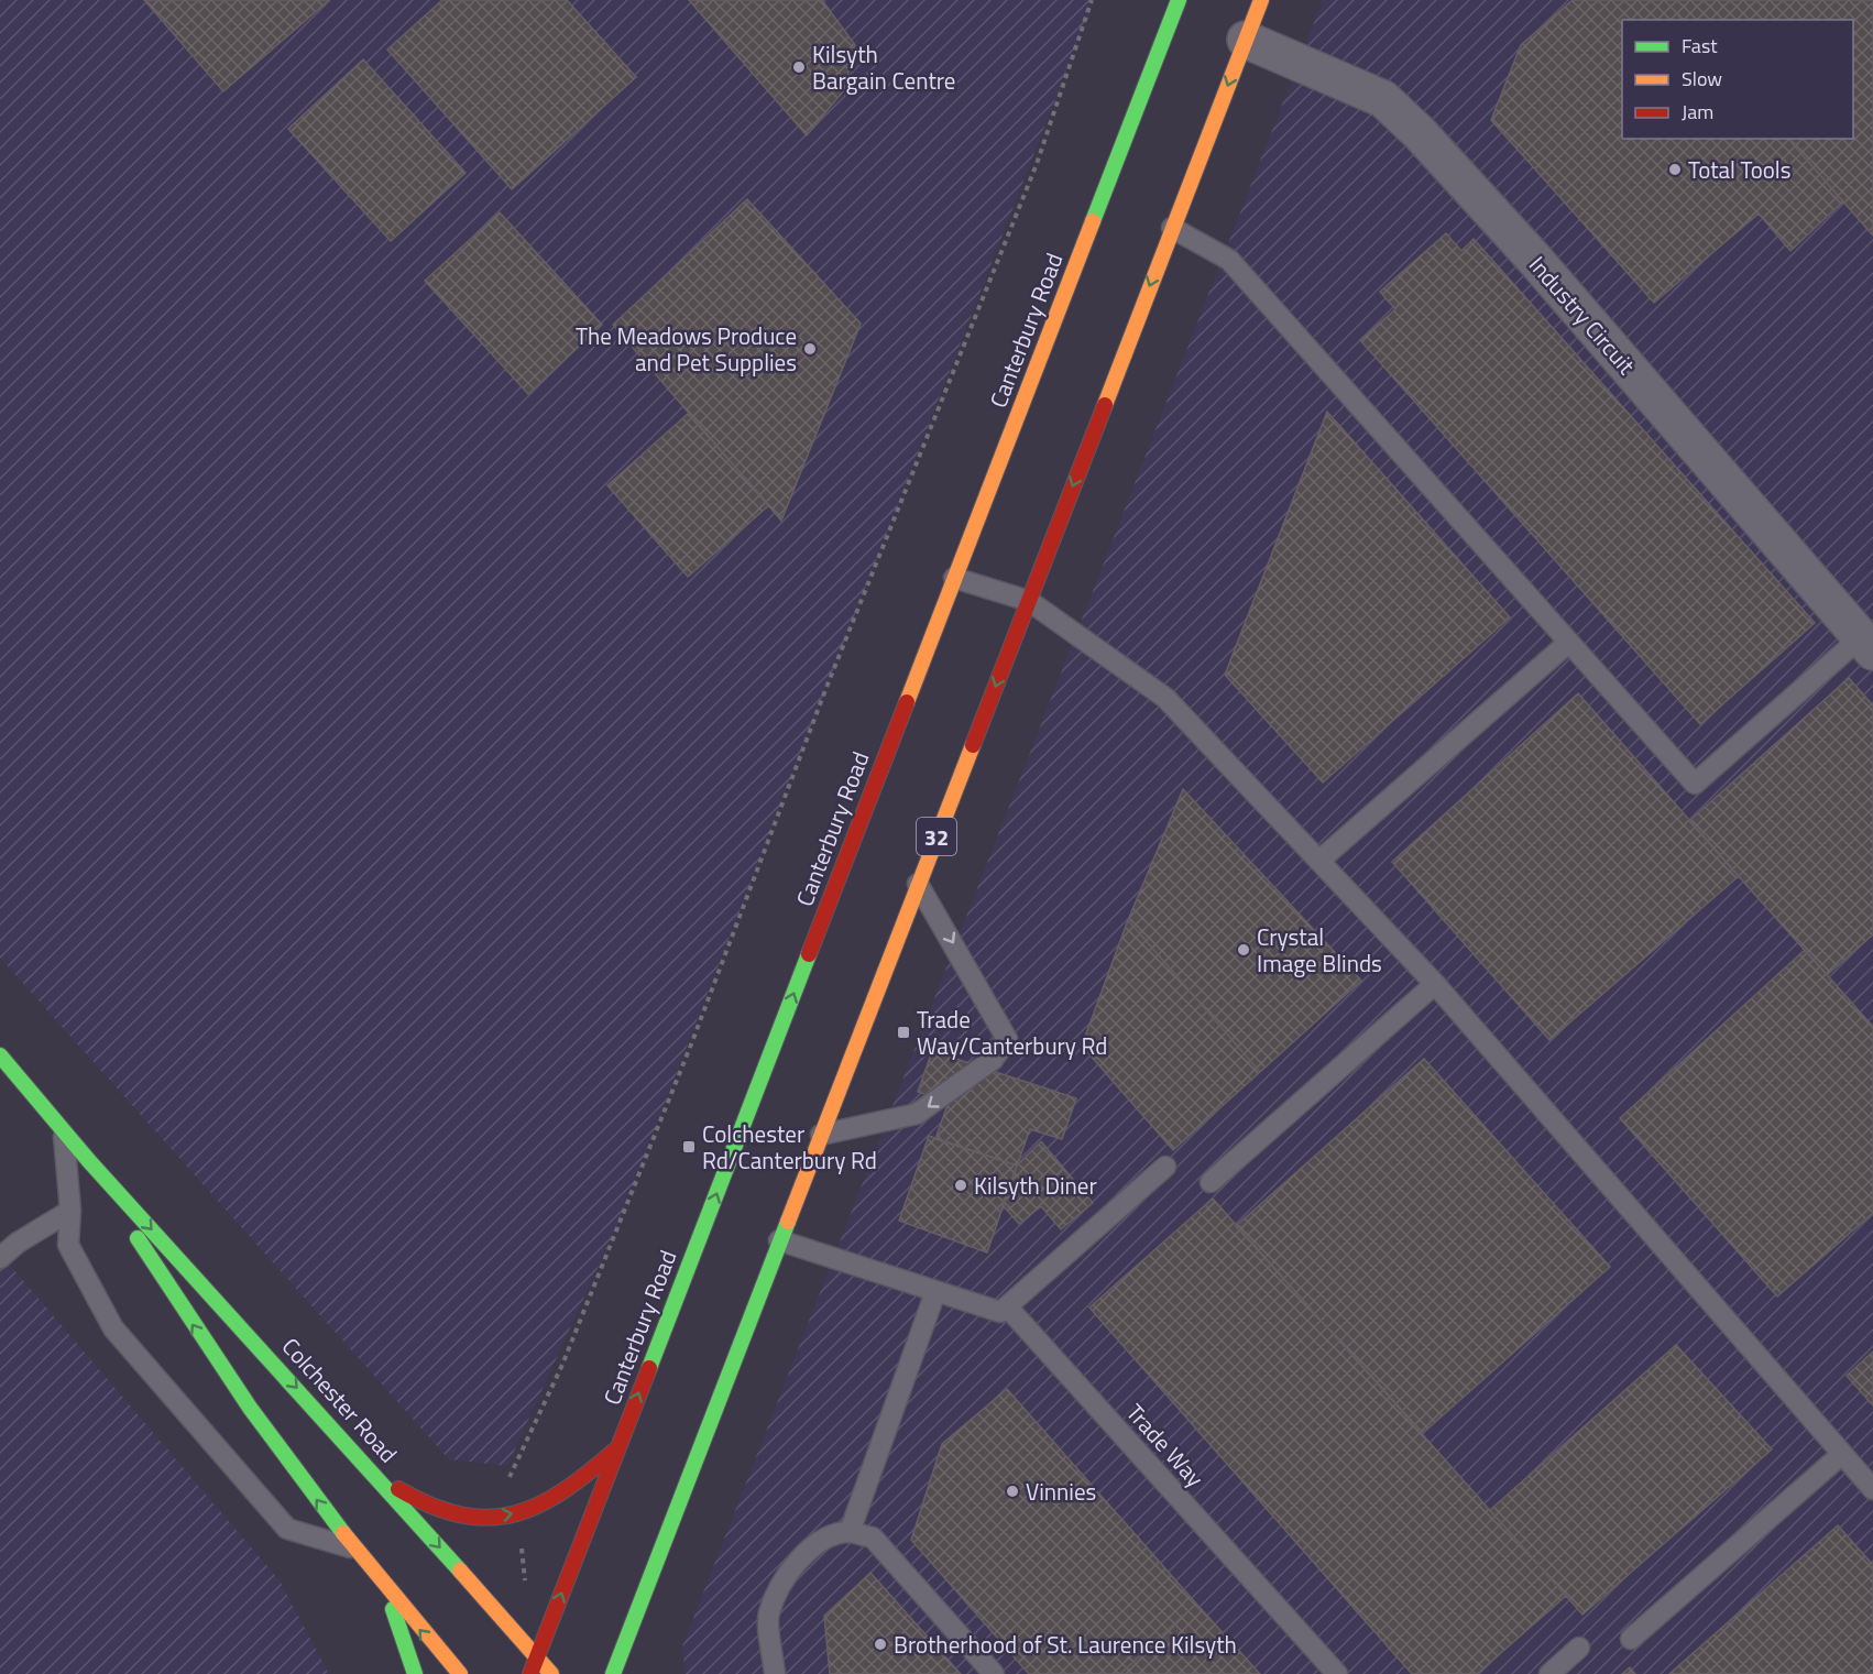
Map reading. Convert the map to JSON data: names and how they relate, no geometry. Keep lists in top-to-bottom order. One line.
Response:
{"streets":{"main road":["Canterbury Road","32","Colchester Road"],"street":["Industry Circuit"],"lane":["Trade Way"]},"crossings":[["Industry Circuit","32"],["Canterbury Road","Colchester Road"]],"places":{"other":["Kilsyth Bargain Centre","Total Tools","The Meadows Produce and Pet Supplies","Crystal Image Blinds","Kilsyth Diner","Vinnies","Brotherhood of St. Laurence Kilsyth"],"transit":["Trade Way/Canterbury Rd","Colchester Rd/Canterbury Rd"]},"legend":["Fast","Slow","Jam"]}
